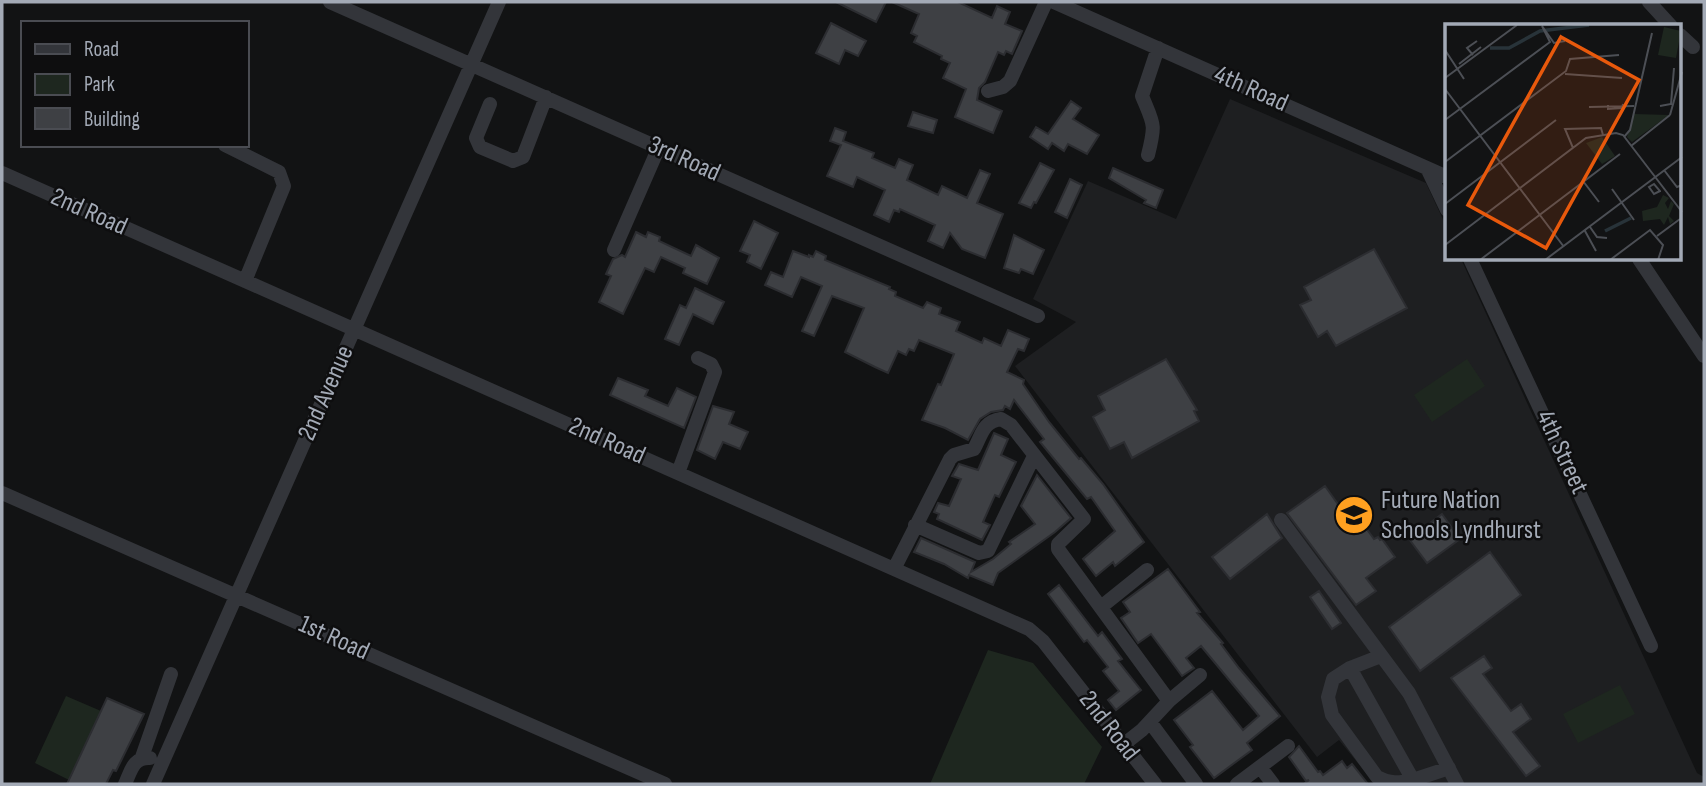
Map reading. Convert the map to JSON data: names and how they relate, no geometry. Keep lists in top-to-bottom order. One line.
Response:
{"streets":{"street":["4th Road","3rd Road","2nd Road","2nd Avenue","4th Street","1st Road"]},"crossings":[["3rd Road","2nd Avenue"],["2nd Road","2nd Avenue"],["2nd Avenue","1st Road"]],"places":{"school or university":["Future Nation Schools Lyndhurst"]},"legend":["Road","Park","Building"]}
